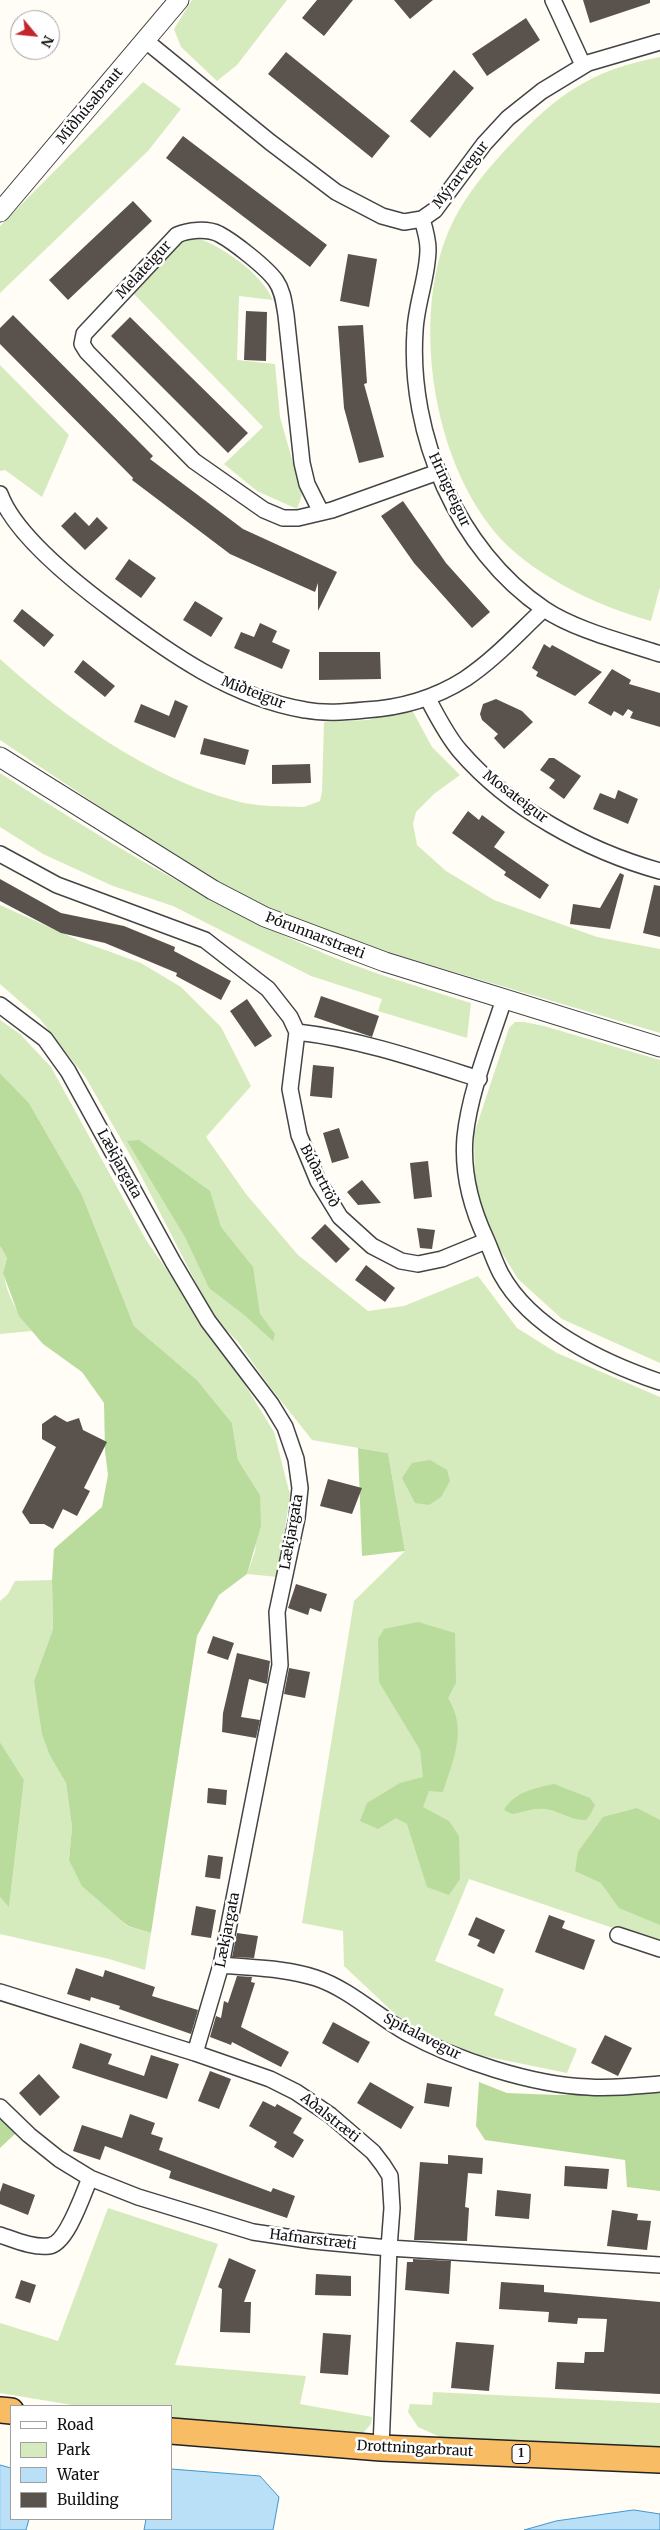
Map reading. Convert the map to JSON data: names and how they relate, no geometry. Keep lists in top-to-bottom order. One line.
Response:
{"streets":{"highway":["Drottningarbraut","1"],"street":["Miðhúsabraut","Mýrarvegur","Melateigur","Hringteigur","Miðteigur","Mosateigur","Þórunnarstræti","Lækjargata","Búðartröð","Spítalavegur","Aðalstræti","Hafnarstræti"]},"crossings":[["Miðhúsabraut","Mýrarvegur"],["Mýrarvegur","Hringteigur"],["Melateigur","Hringteigur"],["Hringteigur","Miðteigur"],["Miðteigur","Mosateigur"],["Lækjargata","Spítalavegur"],["Lækjargata","Aðalstræti"],["Aðalstræti","Hafnarstræti"],["Aðalstræti","Drottningarbraut"]],"legend":["Road","Park","Water","Building"],"north":"bottom right"}
